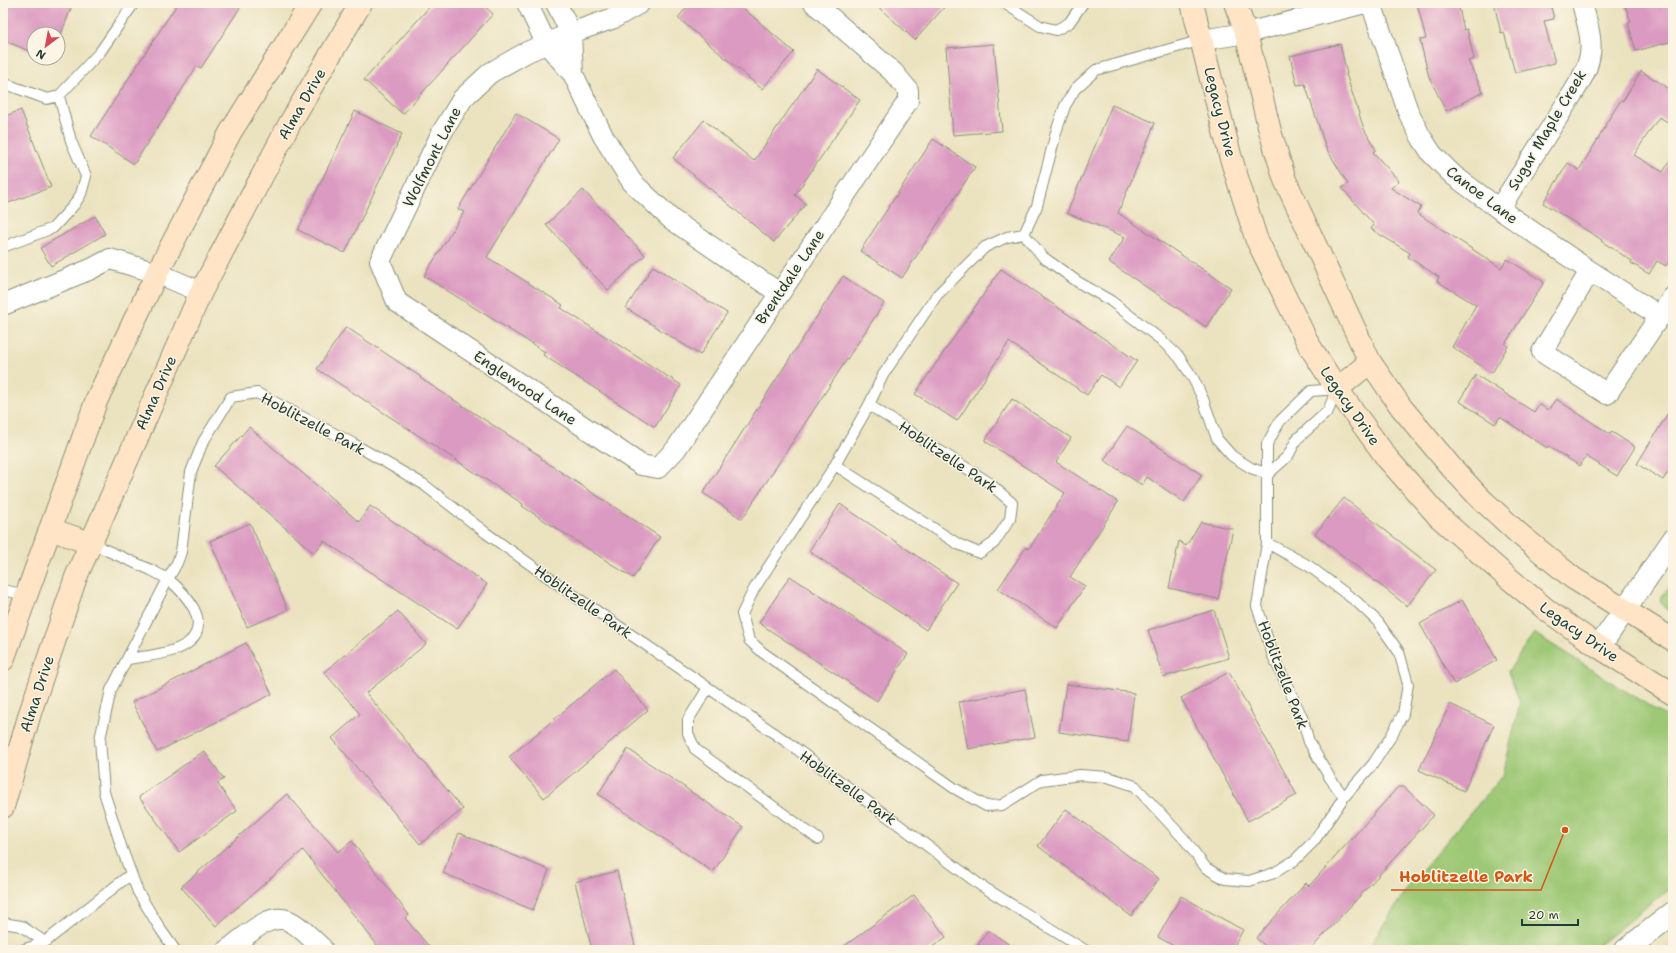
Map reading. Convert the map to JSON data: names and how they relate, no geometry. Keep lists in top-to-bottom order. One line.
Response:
{"streets":{"main road":["Alma Drive","Legacy Drive"],"street":["Sugar Maple Creek","Wolfmont Lane","Canoe Lane","Brentdale Lane","Englewood Lane"],"lane":["Hoblitzelle Park"]},"crossings":[["Legacy Drive","Hoblitzelle Park"],["Sugar Maple Creek","Canoe Lane"],["Wolfmont Lane","Englewood Lane"],["Brentdale Lane","Englewood Lane"]],"places":["Hoblitzelle Park"],"scale_bar":"20 m","north":"bottom left"}
